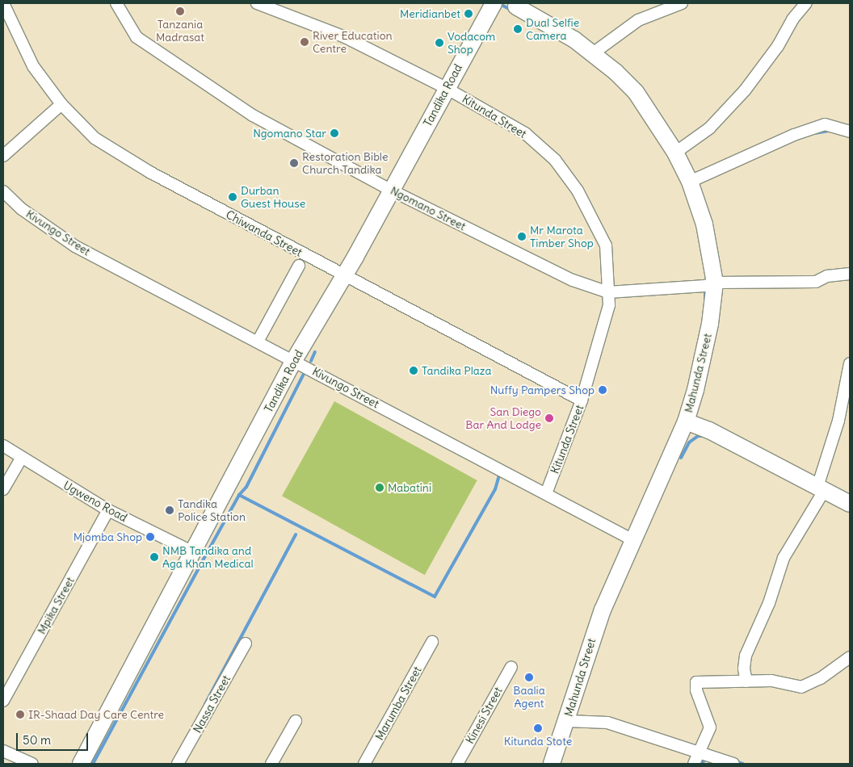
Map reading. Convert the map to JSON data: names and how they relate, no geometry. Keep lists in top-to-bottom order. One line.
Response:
{"streets":{"street":["Tandika Road","Kitunda Street","Ngomano Street","Kivungo Street","Chiwanda Street","Mahunda Street","Ugweno Road","Mpika Street","Marumba Street","Nassa Street","Kinesi Street"]},"crossings":[["Tandika Road","Kitunda Street"],["Tandika Road","Ngomano Street"],["Tandika Road","Kivungo Street"],["Tandika Road","Chiwanda Street"],["Tandika Road","Ugweno Road"],["Kitunda Street","Ngomano Street"],["Kitunda Street","Kivungo Street"],["Kitunda Street","Chiwanda Street"],["Ngomano Street","Mahunda Street"],["Kivungo Street","Mahunda Street"],["Ugweno Road","Mpika Street"]],"places":["Tanzania Madrasat","Meridianbet","Dual Selfie Camera","River Education Centre","Vodacom Shop","Ngomano Star","Restoration Bible Church Tandika","Durban Guest House","Mr Marota Timber Shop","Tandika Plaza","Nuffy Pampers Shop","San Diego Bar And Lodge","Mabatini","Tandika Police Station","Mjomba Shop","NMB Tandika and Aga Khan Medical","Baalia Agent","IR-Shaad Day Care Centre","Kitunda Stote"],"scale_bar":"50 m"}
